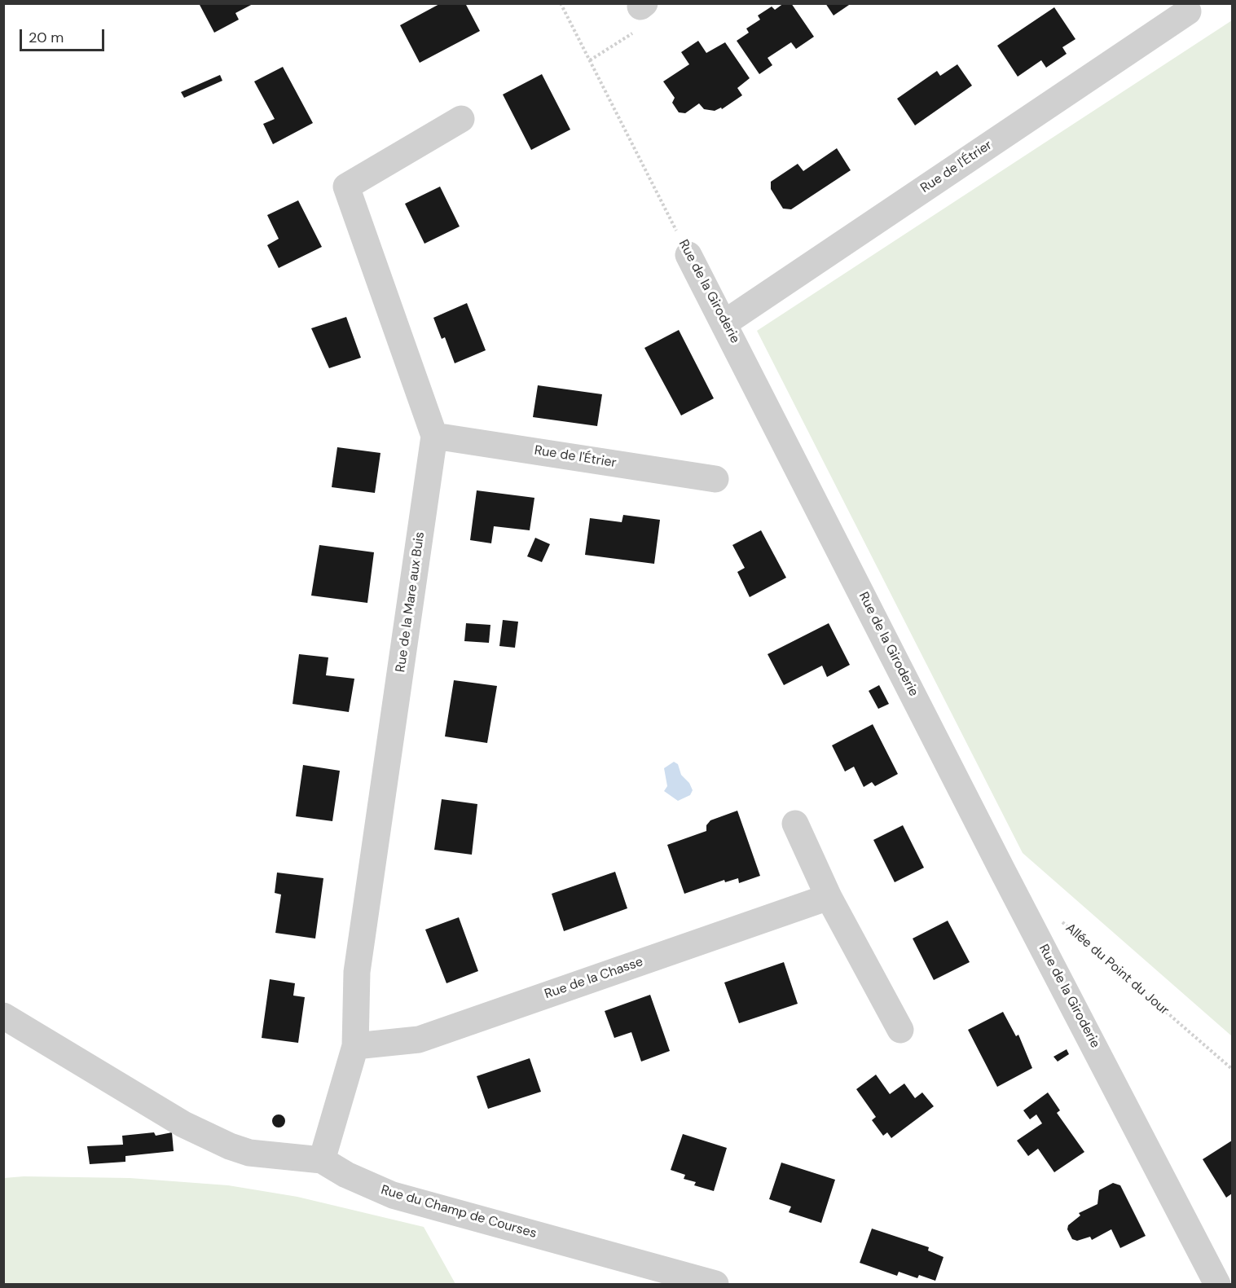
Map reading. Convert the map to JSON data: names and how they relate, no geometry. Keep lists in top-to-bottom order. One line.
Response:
{"streets":{"street":["Rue de l'Étrier","Rue de la Giroderie","Rue de la Mare aux Buis","Rue de la Chasse","Rue du Champ de Courses"],"path":["Allée du Point du Jour"]},"crossings":[["Rue de l'Étrier","Rue de la Giroderie"],["Rue de l'Étrier","Rue de la Mare aux Buis"],["Rue de la Mare aux Buis","Rue de la Chasse"],["Rue de la Mare aux Buis","Rue du Champ de Courses"]],"scale_bar":"20 m"}
